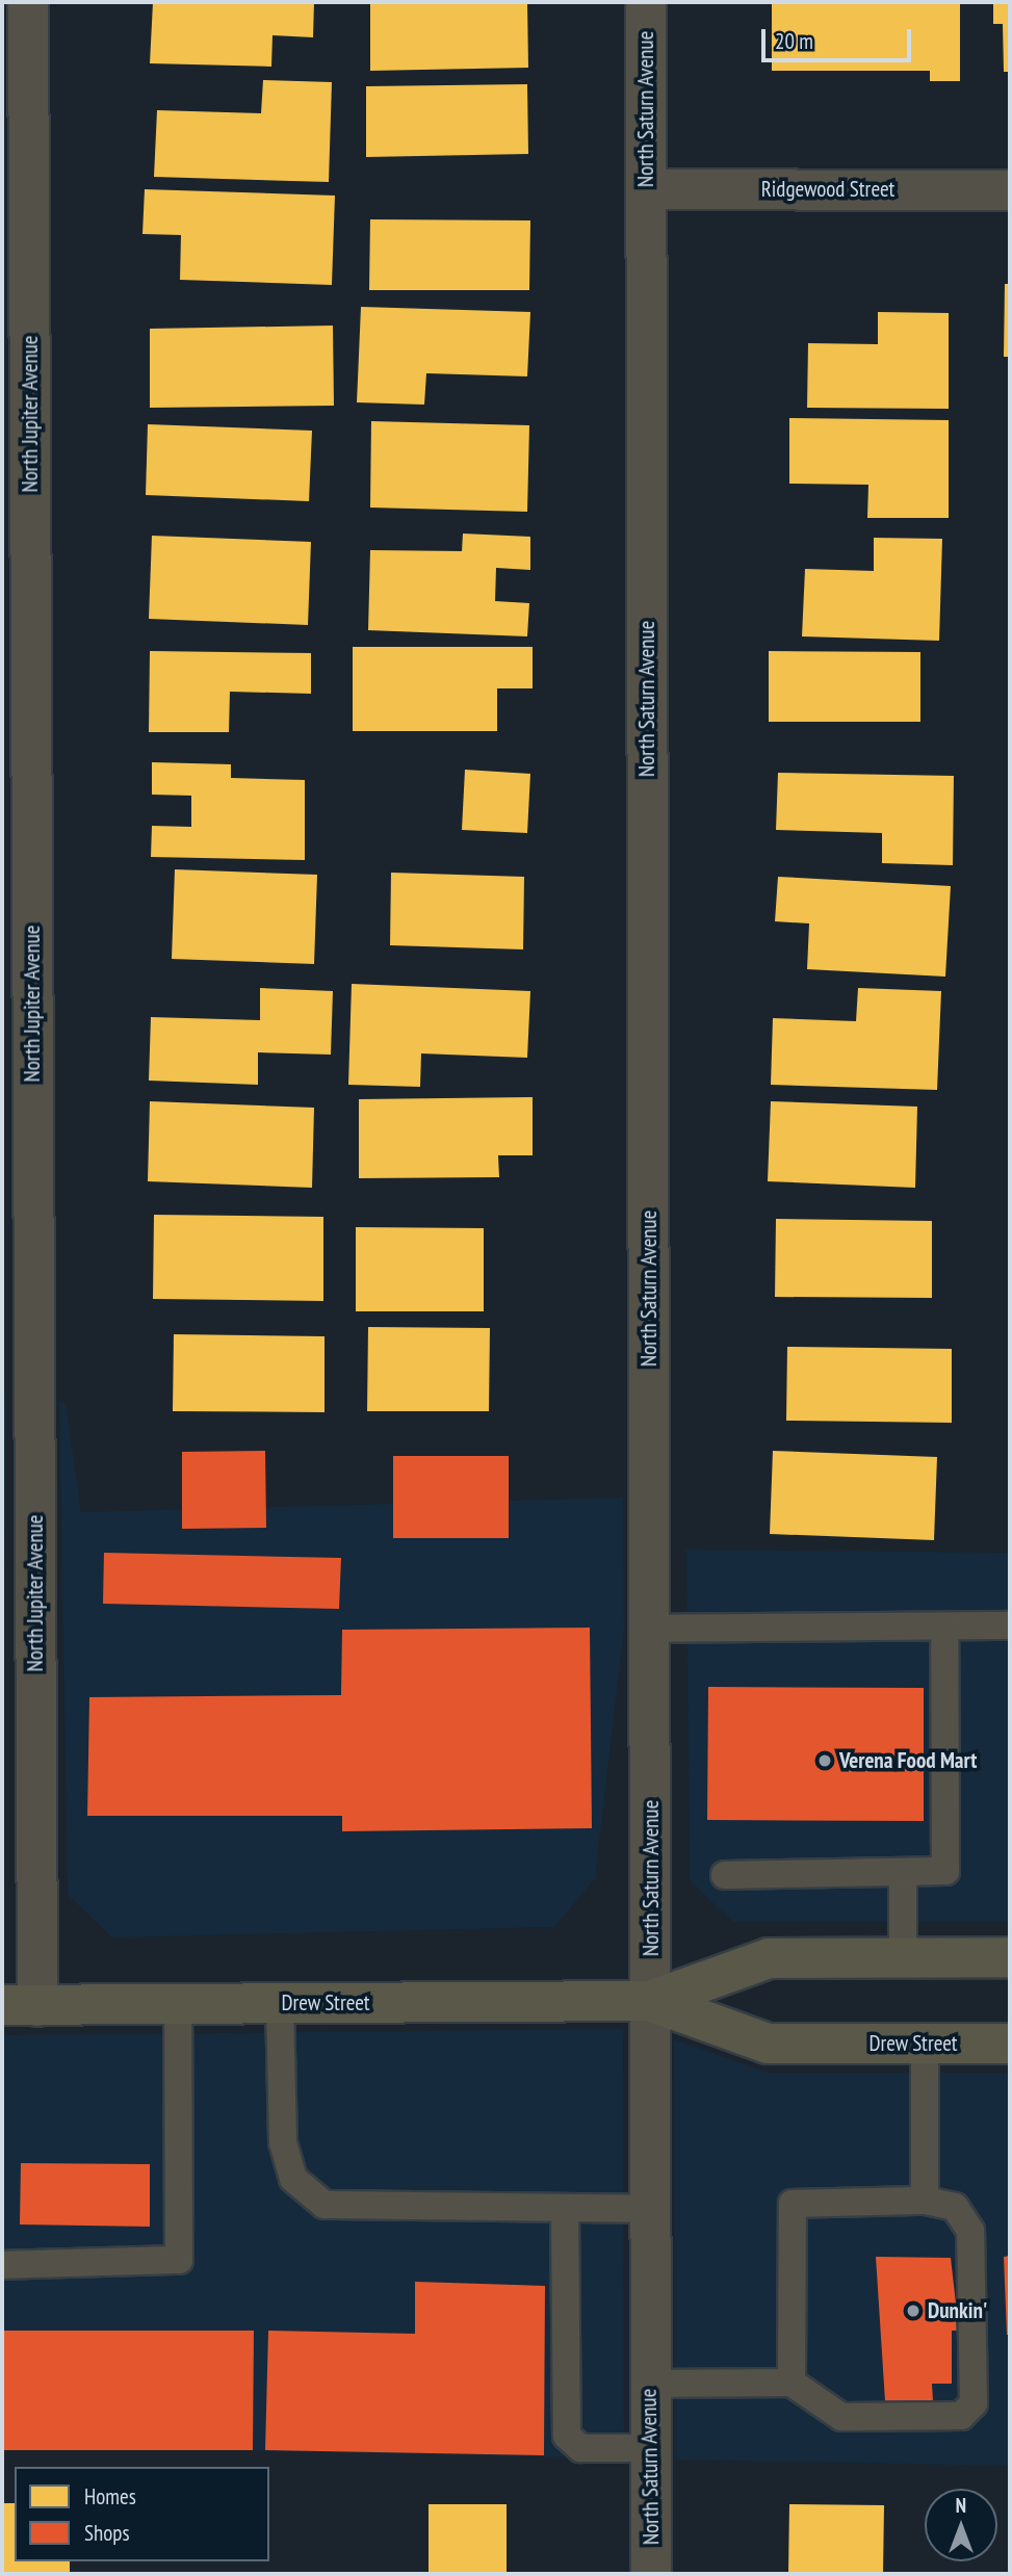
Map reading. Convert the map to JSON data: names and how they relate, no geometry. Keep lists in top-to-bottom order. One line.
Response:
{"streets":{"main road":["Drew Street"],"street":["North Saturn Avenue","Ridgewood Street","North Jupiter Avenue"]},"crossings":[["North Saturn Avenue","Ridgewood Street"],["North Saturn Avenue","Drew Street"],["North Jupiter Avenue","Drew Street"]],"places":["Verena Food Mart","Dunkin'"],"legend":["Homes","Shops"],"scale_bar":"20 m","north":"top"}
